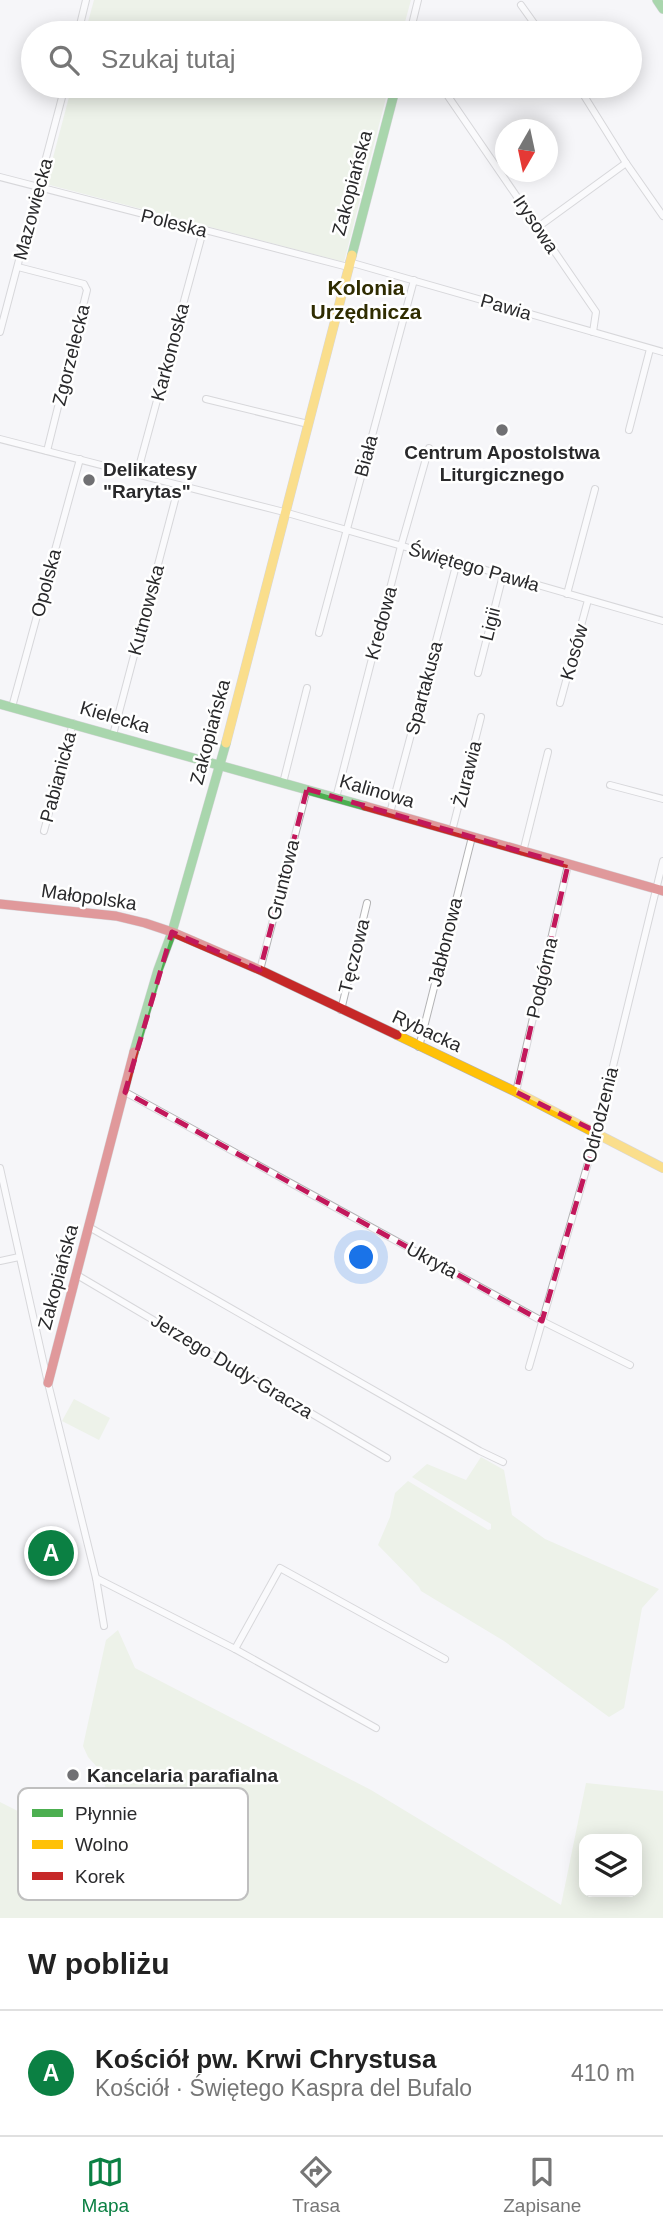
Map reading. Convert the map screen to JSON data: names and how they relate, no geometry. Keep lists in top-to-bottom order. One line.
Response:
{"streets":{"street":["Zakopiańska","Mazowiecka","Poleska","Irysowa","Pawia","Karkonoska","Zgorzelecka","Biała","Świętego Pawła","Opolska","Kutnowska","Kredowa","Ligii","Kosów","Spartakusa","Kielecka","Żurawia","Pabianicka","Kalinowa","Gruntowa","Małopolska","Jabłonowa","Tęczowa","Podgórna","Rybacka","Odrodzenia","Ukryta","Jerzego Dudy-Gracza"]},"crossings":[["Zakopiańska","Poleska"],["Zakopiańska","Pawia"],["Zakopiańska","Świętego Pawła"],["Zakopiańska","Kielecka"],["Zakopiańska","Kalinowa"],["Zakopiańska","Małopolska"],["Zakopiańska","Rybacka"],["Zakopiańska","Ukryta"],["Zakopiańska","Jerzego Dudy-Gracza"],["Mazowiecka","Poleska"],["Mazowiecka","Zgorzelecka"],["Poleska","Pawia"],["Poleska","Karkonoska"],["Irysowa","Pawia"],["Pawia","Biała"],["Karkonoska","Świętego Pawła"],["Zgorzelecka","Świętego Pawła"],["Biała","Świętego Pawła"],["Świętego Pawła","Opolska"],["Świętego Pawła","Kutnowska"],["Świętego Pawła","Kredowa"],["Świętego Pawła","Ligii"],["Świętego Pawła","Kosów"],["Świętego Pawła","Spartakusa"],["Opolska","Kielecka"],["Kutnowska","Kielecka"],["Kredowa","Kalinowa"],["Spartakusa","Kalinowa"],["Kielecka","Pabianicka"],["Kielecka","Kalinowa"],["Żurawia","Kalinowa"],["Kalinowa","Gruntowa"],["Kalinowa","Jabłonowa"],["Kalinowa","Podgórna"],["Kalinowa","Odrodzenia"],["Gruntowa","Rybacka"],["Małopolska","Rybacka"],["Jabłonowa","Rybacka"],["Tęczowa","Rybacka"],["Podgórna","Rybacka"],["Rybacka","Odrodzenia"],["Odrodzenia","Ukryta"]],"districts":["Kolonia Urzędnicza"],"places":["Centrum Apostolstwa Liturgicznego","Delikatesy \"Rarytas\"","Kancelaria parafialna"],"legend":["Płynnie","Wolno","Korek"],"north":"bottom","page":{"search":"Szukaj tutaj","pins":"A","heading":"W pobliżu","list":[{"mark":"A","name":"Kościół pw. Krwi Chrystusa","note":"Kościół · Świętego Kaspra del Bufalo","value":"410 m"}],"nav":["Mapa","Trasa","Zapisane"]}}
